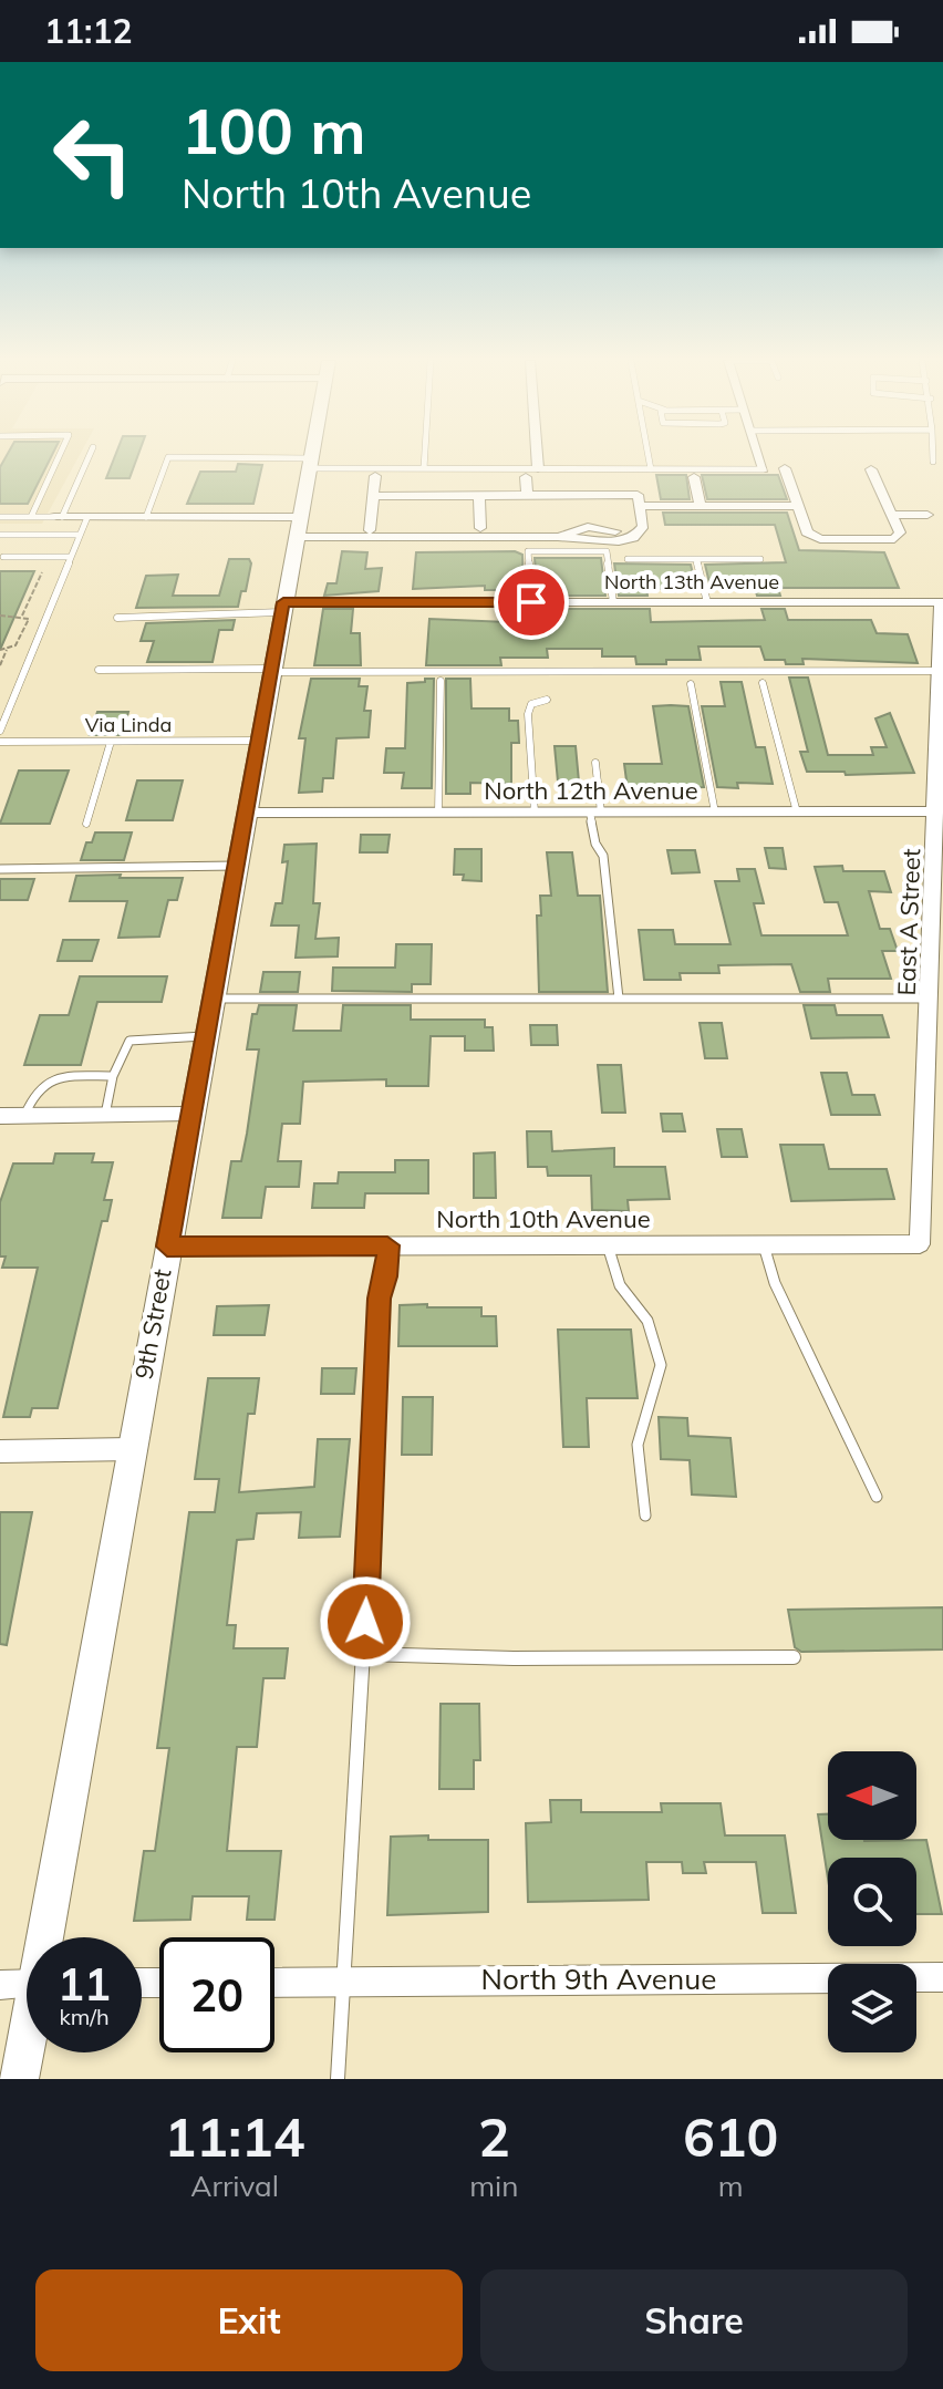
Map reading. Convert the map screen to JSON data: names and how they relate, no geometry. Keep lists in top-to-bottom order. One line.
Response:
{"streets":{"street":["North 13th Avenue","North 12th Avenue","East A Street","North 10th Avenue","9th Street","North 9th Avenue"],"lane":["Via Linda"]},"crossings":[["North 13th Avenue","East A Street"],["North 13th Avenue","9th Street"],["Via Linda","9th Street"],["North 12th Avenue","East A Street"],["North 12th Avenue","9th Street"],["East A Street","North 10th Avenue"],["North 10th Avenue","9th Street"]],"north":"left","page":{"status":"11:12","turn":["100 m","North 10th Avenue"],"speed":"11 km/h","limit":"20","eta":["11:14","Arrival","2","min","610","m"],"buttons":["Exit","Share"]}}
